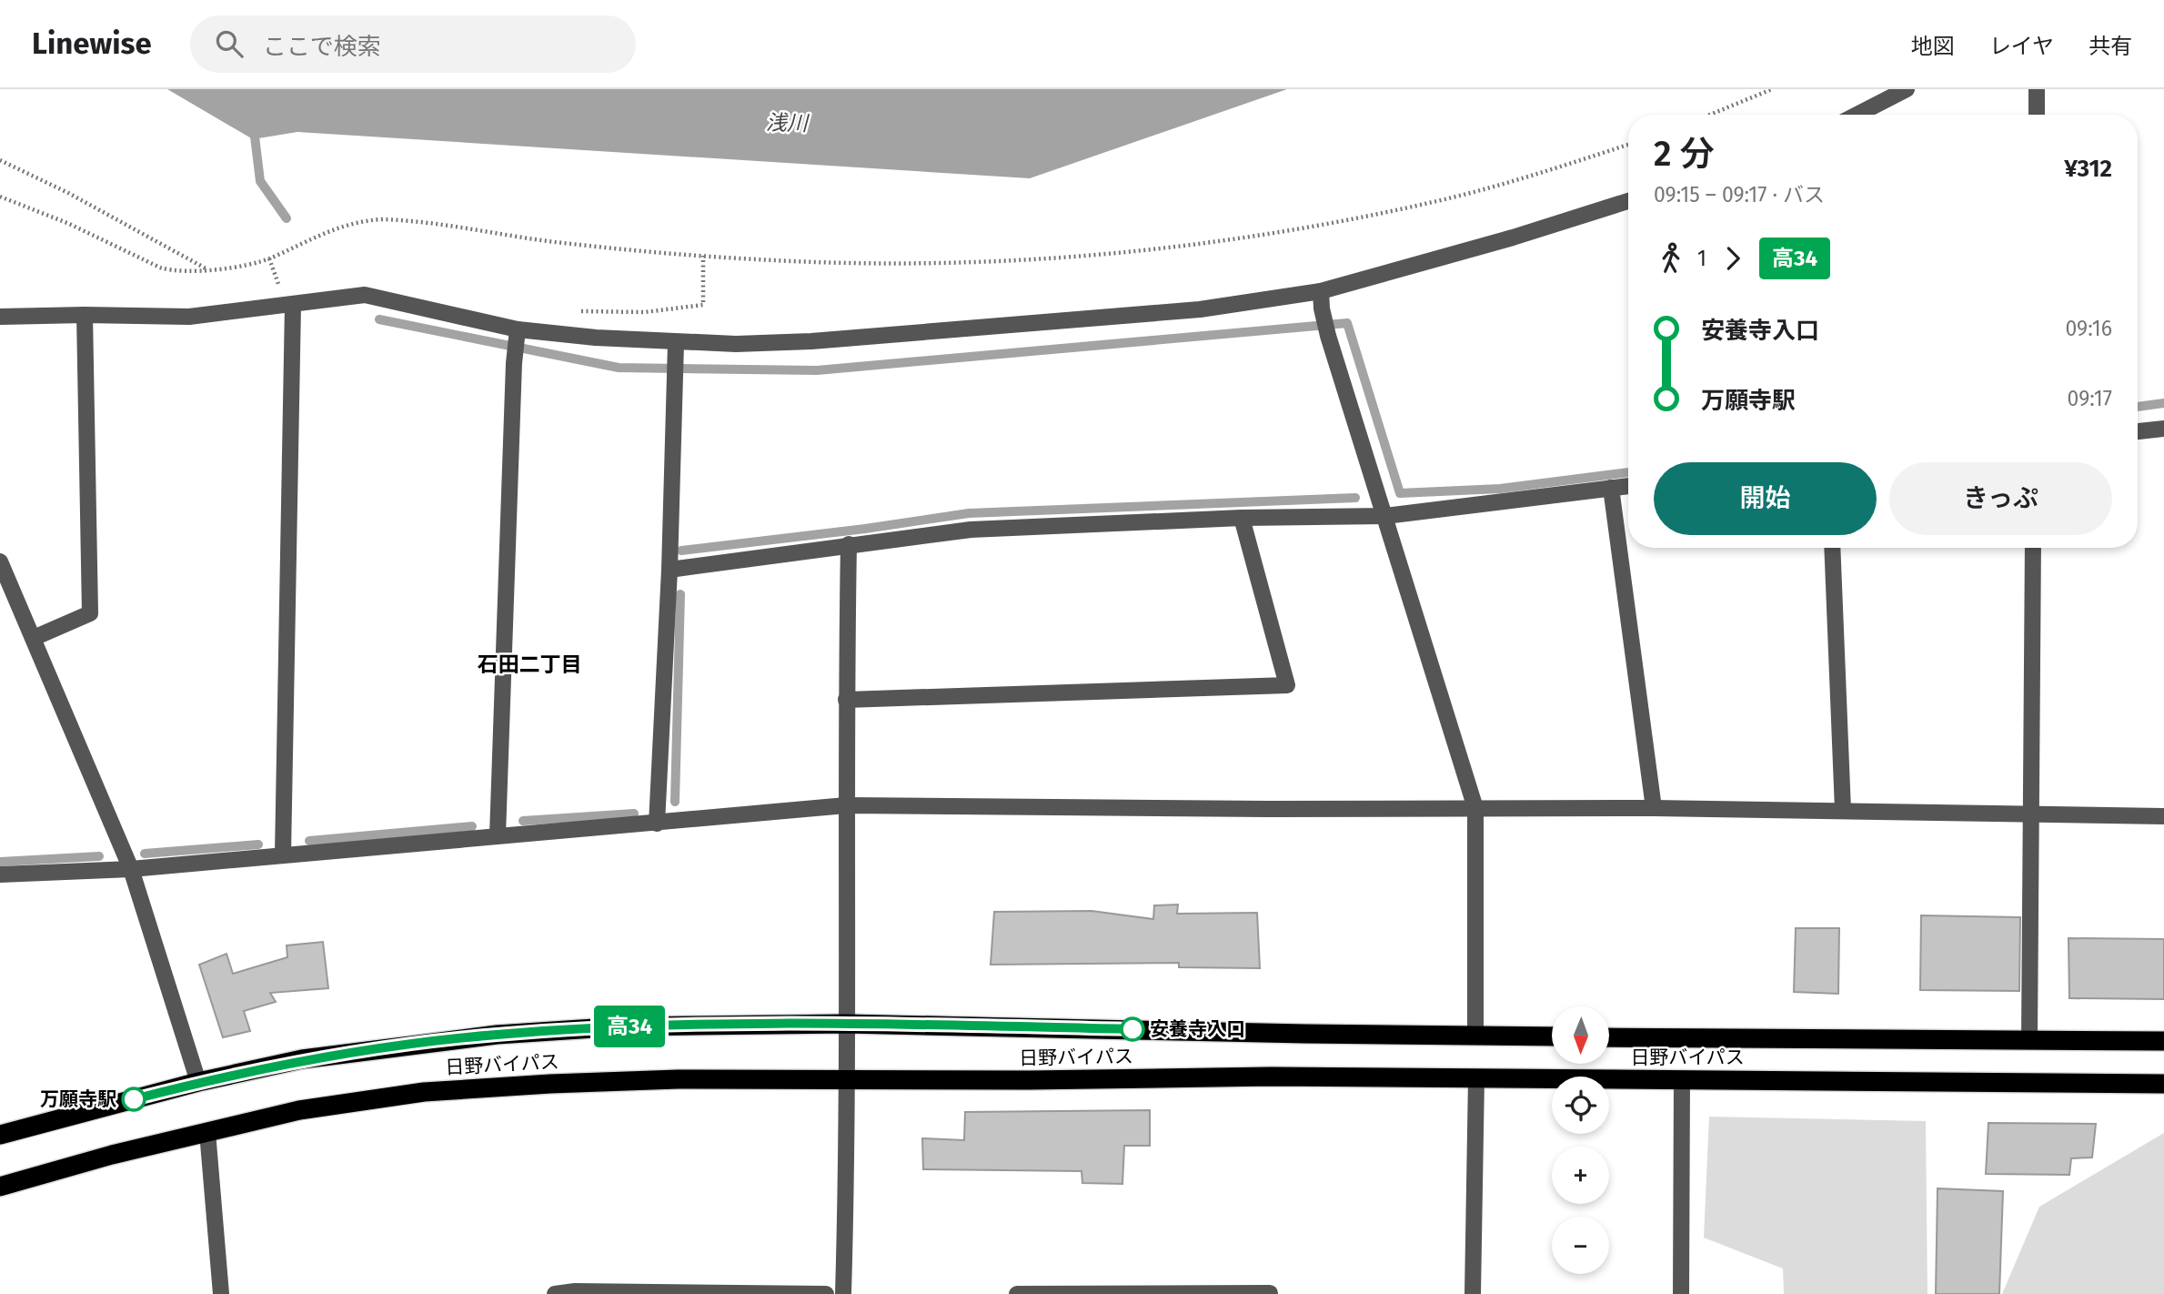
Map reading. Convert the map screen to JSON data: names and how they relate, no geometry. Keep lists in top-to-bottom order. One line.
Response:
{"streets":{"highway":["日野バイパス"]},"districts":["石田二丁目"],"water":["浅川"],"places":["安養寺入口","万願寺駅"],"lines":["bus line 高34"],"north":"bottom","page":{"header":"Linewise","search":"ここで検索","nav":["地図","レイヤ","共有"],"on_map":"高34","heading":["2 分","09:15 – 09:17 · バス","¥312"],"legs":["1","高34"],"list":[{"name":"安養寺入口","value":"09:16"},{"name":"万願寺駅","value":"09:17"}],"buttons":["開始","きっぷ"],"map_buttons":["+","−"]}}
